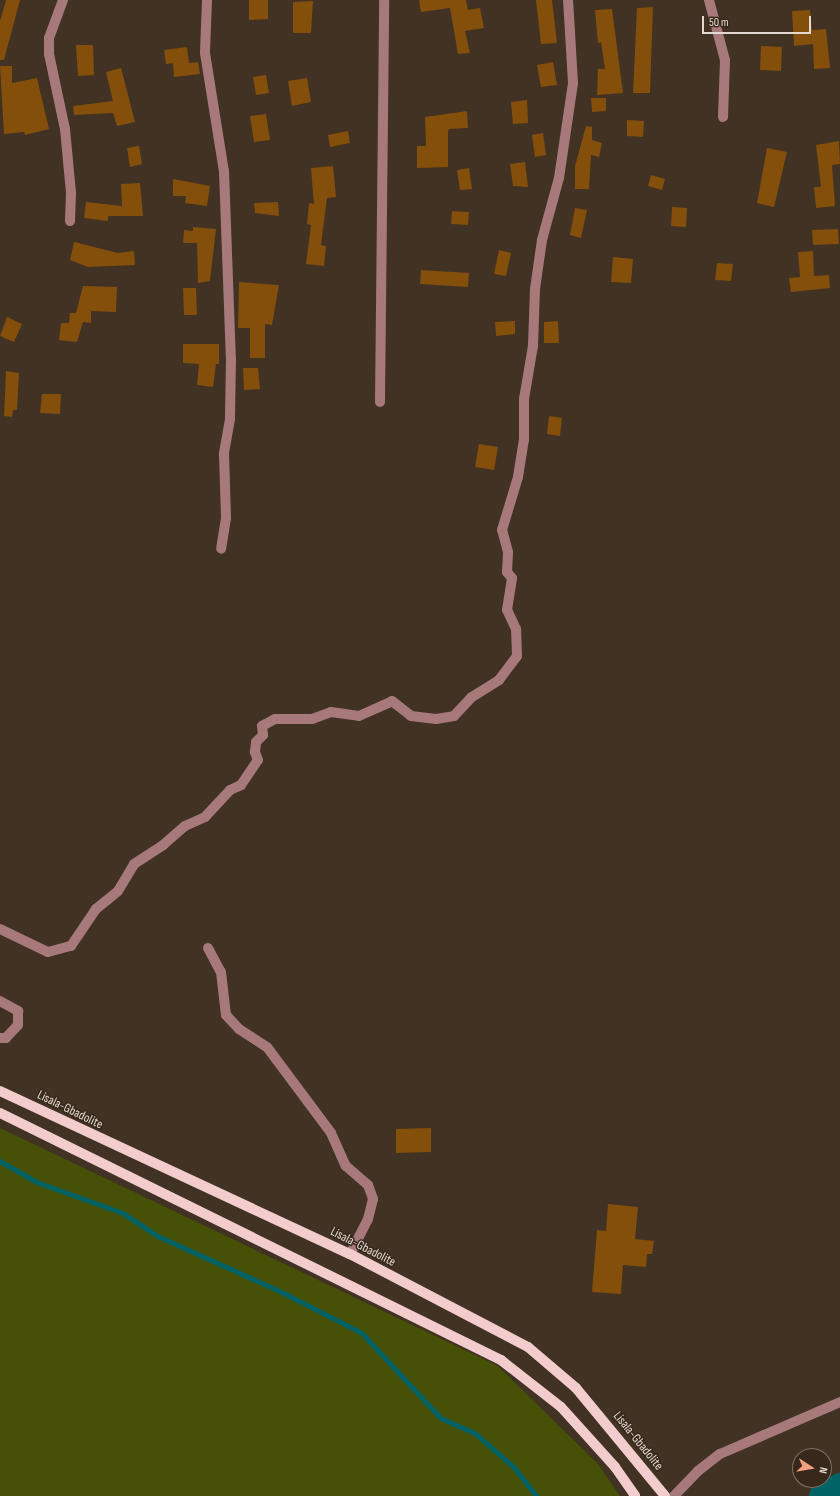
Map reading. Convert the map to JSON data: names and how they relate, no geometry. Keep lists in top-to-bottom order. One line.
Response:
{"streets":{"main road":["Lisala-Gbadolite"]},"scale_bar":"50 m","north":"right"}
